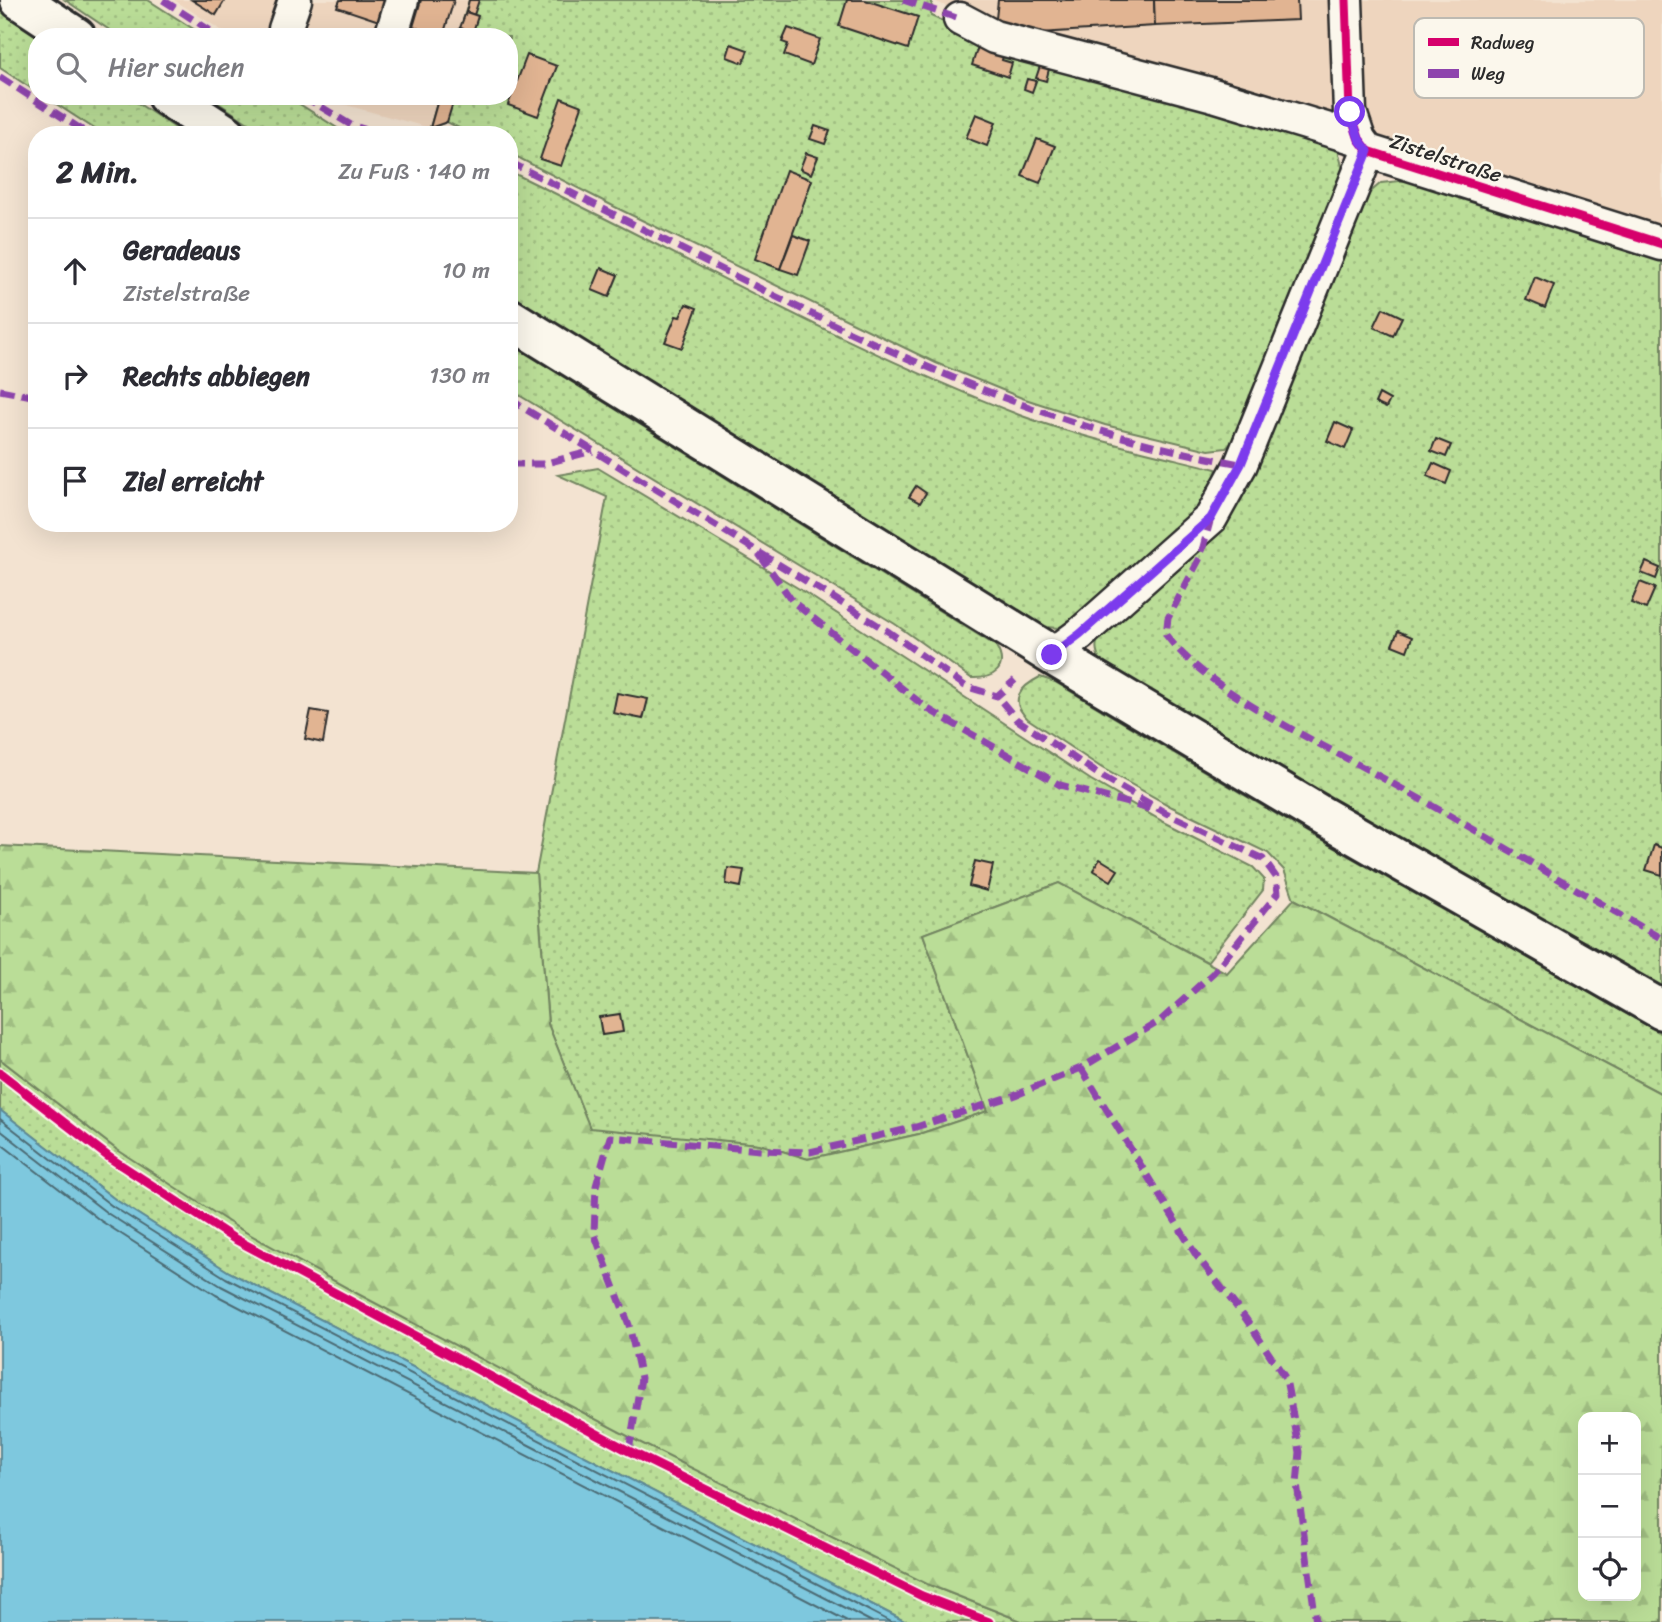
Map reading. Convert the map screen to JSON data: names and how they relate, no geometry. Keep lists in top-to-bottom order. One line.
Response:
{"streets":{"street":["Zistelstraße"]},"legend":["Radweg","Weg"],"page":{"search":"Hier suchen","heading":["2 Min.","Zu Fuß · 140 m"],"list":[["Geradeaus","Zistelstraße","10 m"],["Rechts abbiegen","130 m"],"Ziel erreicht"],"map_buttons":["+","−"]}}
